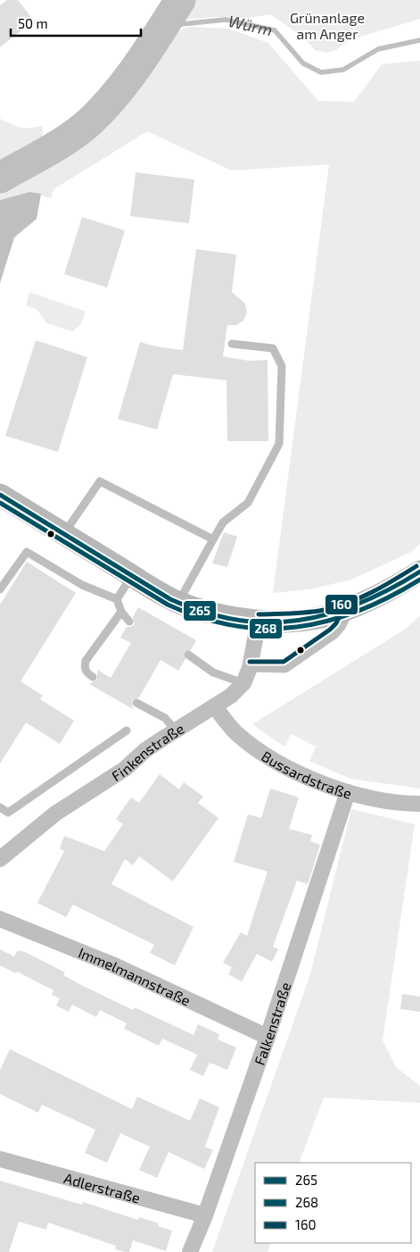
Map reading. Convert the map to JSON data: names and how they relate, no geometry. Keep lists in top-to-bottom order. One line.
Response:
{"streets":{"street":["Finkenstraße","Bussardstraße","Immelmannstraße","Falkenstraße","Adlerstraße"]},"crossings":[["Finkenstraße","Bussardstraße"],["Bussardstraße","Falkenstraße"],["Immelmannstraße","Falkenstraße"],["Falkenstraße","Adlerstraße"]],"water":["Würm"],"parks":["Grünanlage am Anger"],"lines":["transit line 265","transit line 268","transit line 160"],"legend":["265","268","160"],"scale_bar":"50 m"}
